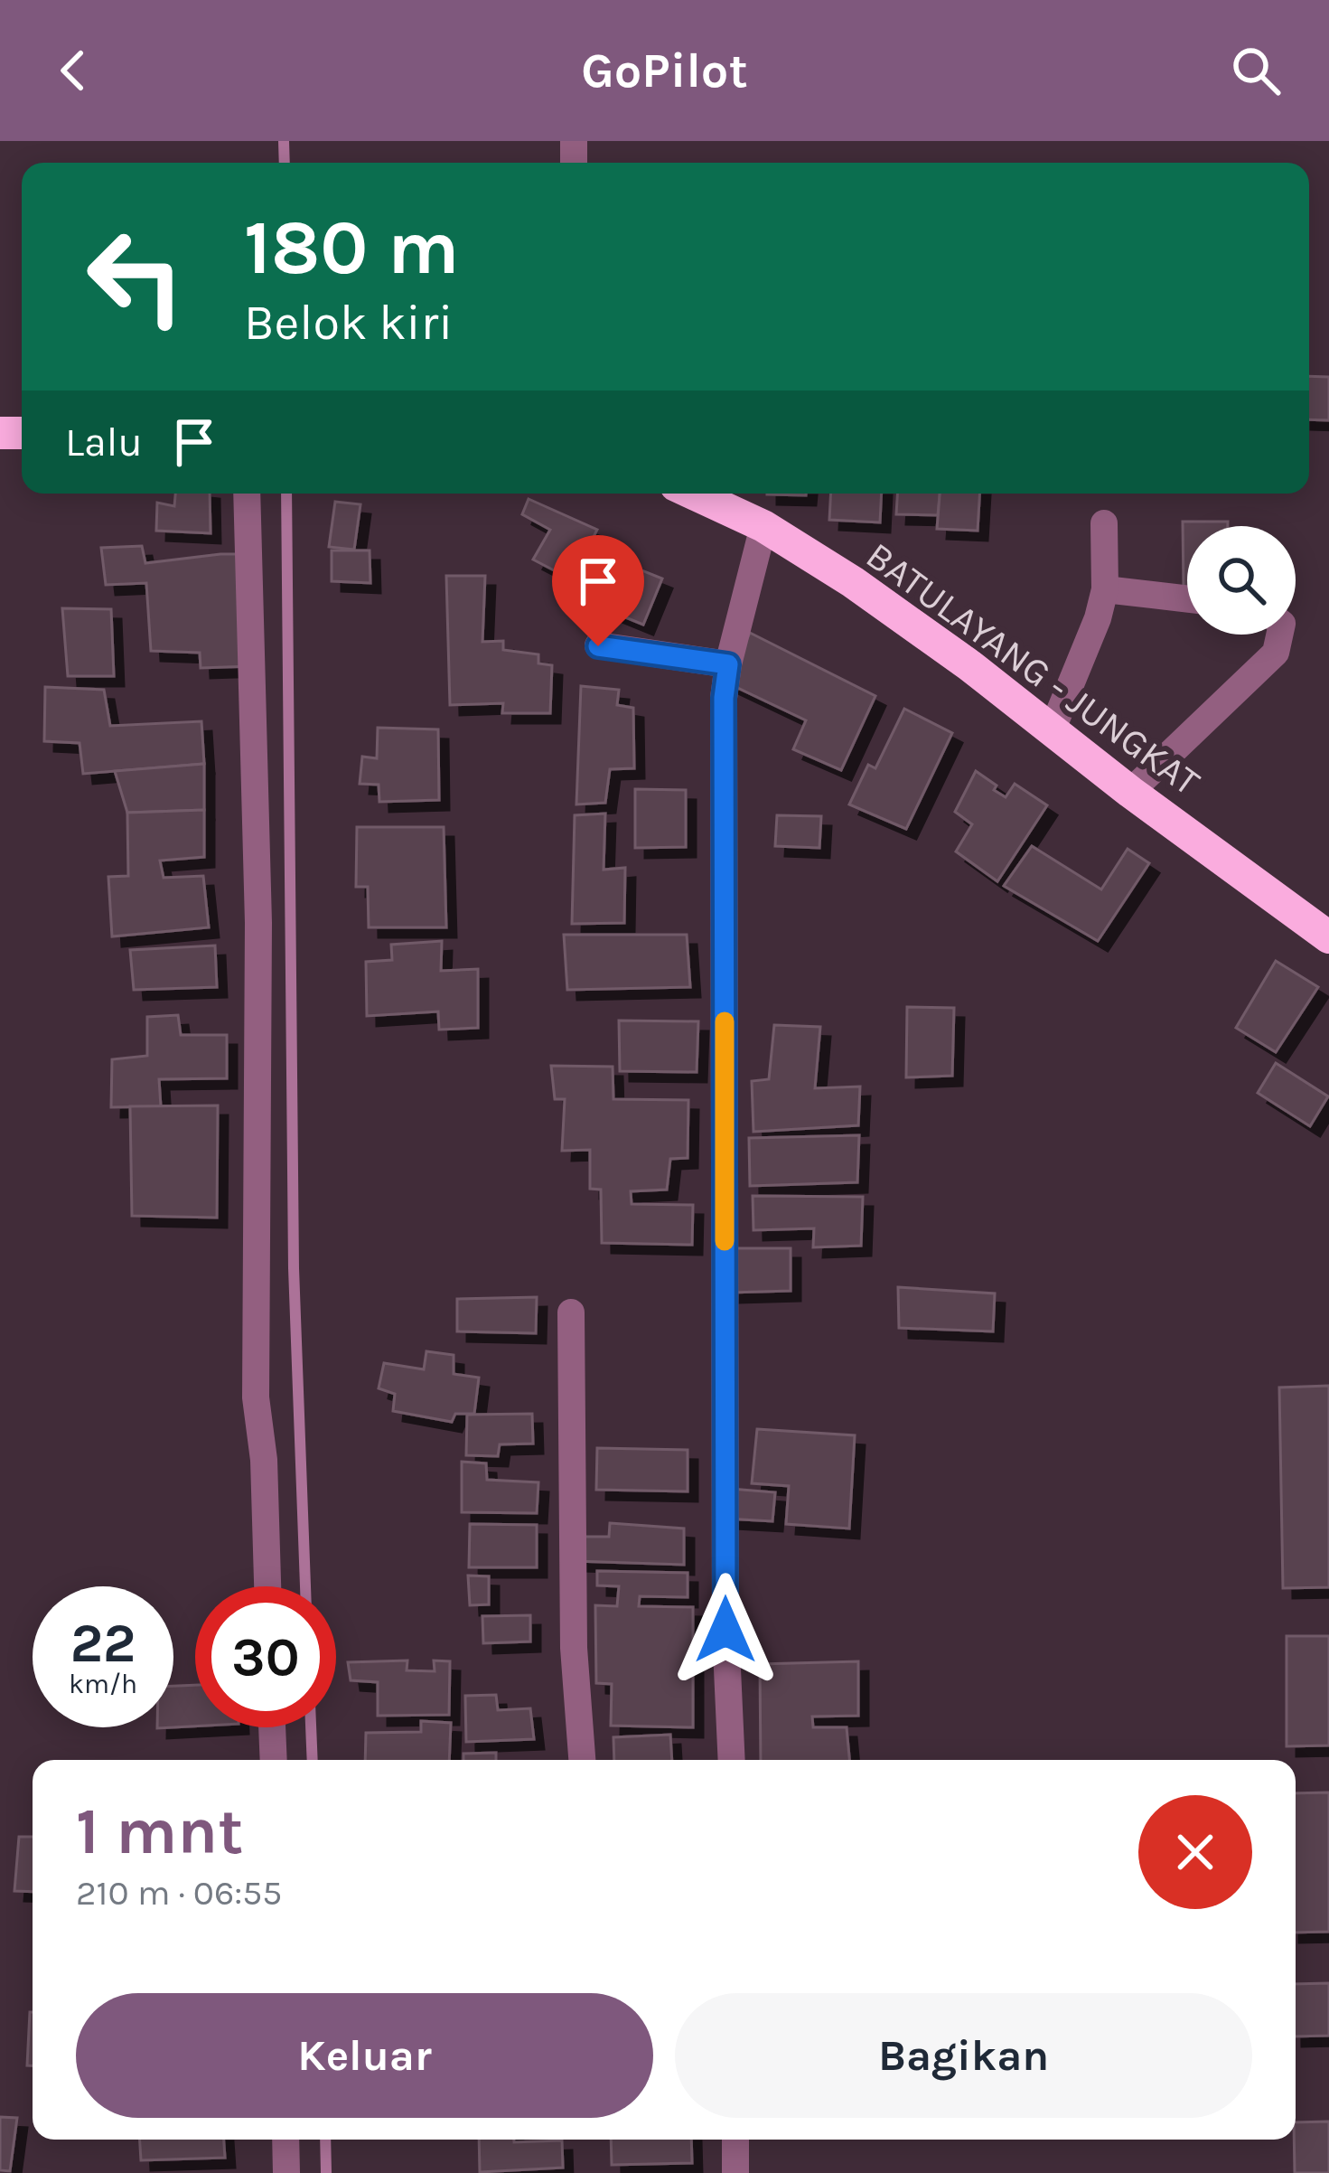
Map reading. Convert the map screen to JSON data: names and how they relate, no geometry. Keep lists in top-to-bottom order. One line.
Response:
{"streets":{"highway":["BATULAYANG - JUNGKAT"]},"page":{"header":"GoPilot","turn":["180 m","Belok kiri"],"then":"Lalu","speed":"22 km/h","limit":"30","heading":["1 mnt","210 m · 06:55"],"buttons":["Keluar","Bagikan"]}}
